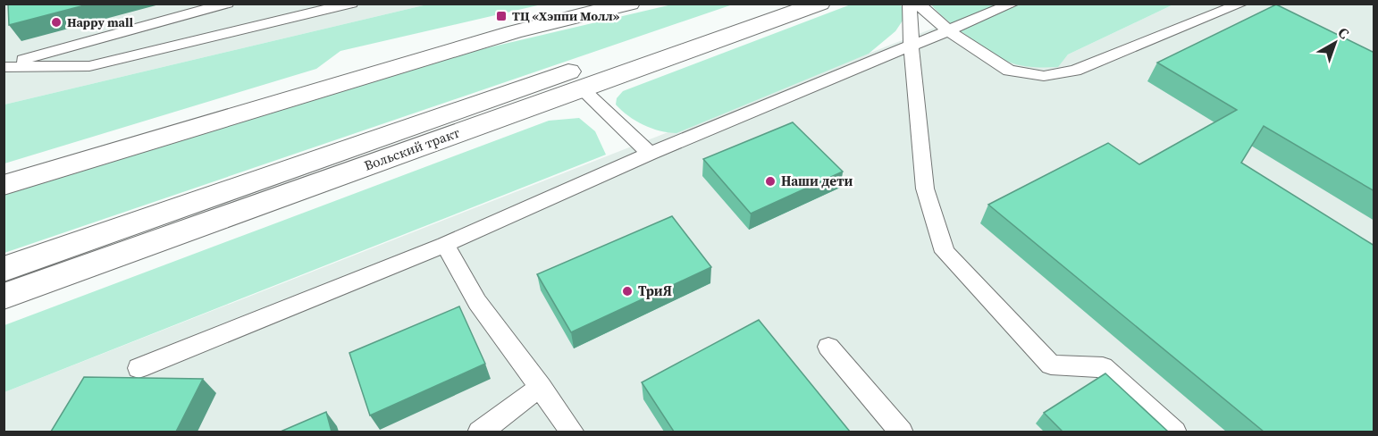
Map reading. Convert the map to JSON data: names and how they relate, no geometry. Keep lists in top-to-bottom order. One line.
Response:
{"streets":{"main road":["Вольский тракт"]},"places":{"transit":["ТЦ «Хэппи Молл»"],"other":["Happy mall","Наши дети","ТриЯ"]},"north":"top right"}
